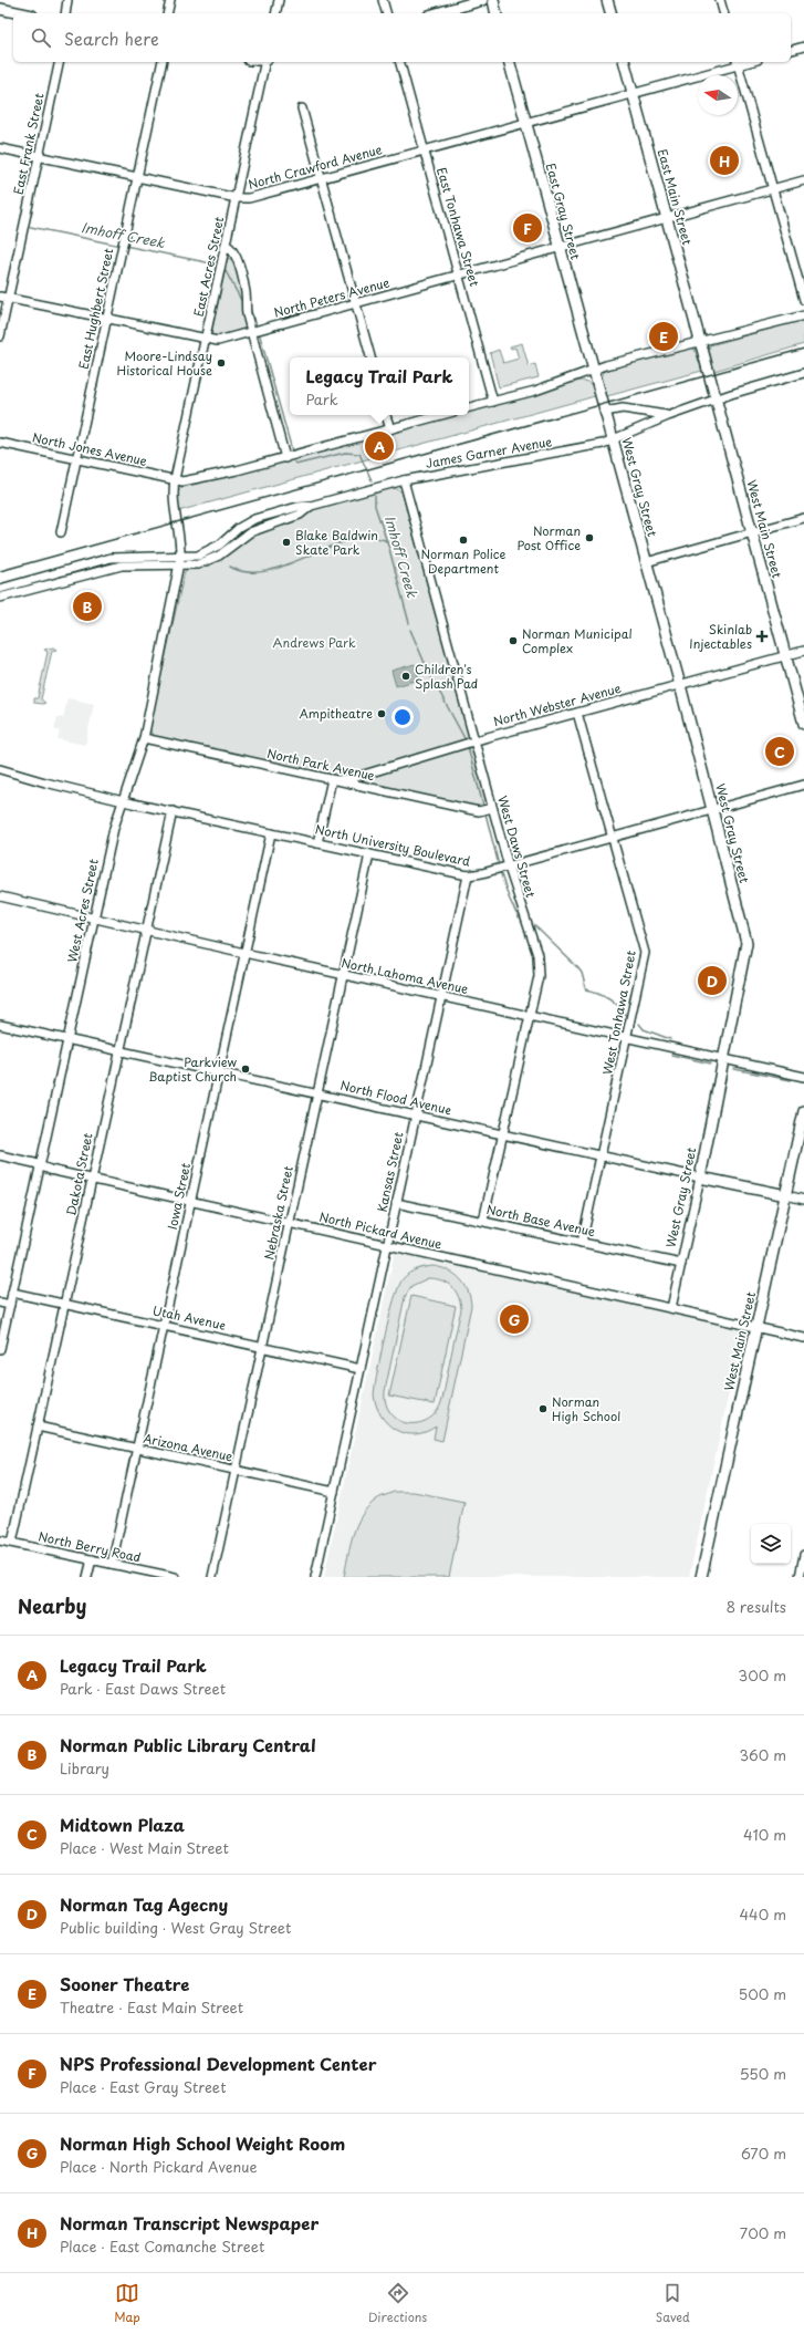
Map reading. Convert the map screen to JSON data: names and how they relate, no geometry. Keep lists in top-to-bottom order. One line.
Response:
{"streets":{"main road":["East Main Street","East Gray Street","West Gray Street","West Main Street","North Flood Avenue"],"street":["East Frank Street","North Crawford Avenue","East Tonhawa Street","East Acres Street","North Peters Avenue","East Hughbert Street","North Jones Avenue","James Garner Avenue","North Webster Avenue","North Park Avenue","North University Boulevard","West Daws Street","West Acres Street","North Lahoma Avenue","West Tonhawa Street","Kansas Street","Dakota Street","Iowa Street","Nebraska Street","North Base Avenue","North Pickard Avenue","Utah Avenue","Arizona Avenue","North Berry Road"]},"crossings":[["East Frank Street","North Crawford Avenue"],["East Frank Street","North Peters Avenue"],["North Crawford Avenue","East Main Street"],["North Crawford Avenue","East Gray Street"],["North Crawford Avenue","East Tonhawa Street"],["North Crawford Avenue","East Acres Street"],["North Crawford Avenue","East Hughbert Street"],["East Main Street","North Peters Avenue"],["East Main Street","West Main Street"],["East Gray Street","North Peters Avenue"],["East Gray Street","West Gray Street"],["East Tonhawa Street","North Peters Avenue"],["East Acres Street","North Peters Avenue"],["East Acres Street","North Jones Avenue"],["East Acres Street","West Acres Street"],["North Peters Avenue","East Hughbert Street"],["East Hughbert Street","North Jones Avenue"],["North Jones Avenue","West Acres Street"],["James Garner Avenue","West Gray Street"],["James Garner Avenue","West Main Street"],["James Garner Avenue","West Daws Street"],["James Garner Avenue","West Acres Street"],["West Gray Street","North Webster Avenue"],["West Gray Street","North University Boulevard"],["West Gray Street","North Lahoma Avenue"],["West Gray Street","North Flood Avenue"],["West Gray Street","North Base Avenue"],["West Gray Street","North Pickard Avenue"],["West Main Street","North Webster Avenue"],["West Main Street","North Flood Avenue"],["West Main Street","North Pickard Avenue"],["North Webster Avenue","North Park Avenue"],["North Webster Avenue","West Daws Street"],["North Webster Avenue","West Tonhawa Street"],["North Park Avenue","West Daws Street"],["North Park Avenue","West Acres Street"],["North University Boulevard","West Daws Street"],["North University Boulevard","West Acres Street"],["North University Boulevard","West Tonhawa Street"],["North University Boulevard","Kansas Street"],["North University Boulevard","Dakota Street"],["North University Boulevard","Iowa Street"],["North University Boulevard","Nebraska Street"],["West Daws Street","North Lahoma Avenue"],["West Daws Street","North Flood Avenue"],["West Daws Street","North Base Avenue"],["West Acres Street","North Lahoma Avenue"],["West Acres Street","North Flood Avenue"],["West Acres Street","North Pickard Avenue"],["West Acres Street","Utah Avenue"],["North Lahoma Avenue","West Tonhawa Street"],["North Lahoma Avenue","Kansas Street"],["North Lahoma Avenue","Dakota Street"],["North Lahoma Avenue","Iowa Street"],["North Lahoma Avenue","Nebraska Street"],["West Tonhawa Street","North Flood Avenue"],["West Tonhawa Street","North Base Avenue"],["North Flood Avenue","Kansas Street"],["North Flood Avenue","Dakota Street"],["North Flood Avenue","Iowa Street"],["North Flood Avenue","Nebraska Street"],["Kansas Street","North Base Avenue"],["Kansas Street","North Pickard Avenue"],["Kansas Street","Utah Avenue"],["Kansas Street","Arizona Avenue"],["Dakota Street","North Pickard Avenue"],["Dakota Street","Utah Avenue"],["Dakota Street","Arizona Avenue"],["Dakota Street","North Berry Road"],["Iowa Street","North Pickard Avenue"],["Iowa Street","Utah Avenue"],["Iowa Street","Arizona Avenue"],["Iowa Street","North Berry Road"],["Nebraska Street","North Pickard Avenue"],["Nebraska Street","Utah Avenue"],["Nebraska Street","Arizona Avenue"]],"water":["Imhoff Creek"],"parks":["Andrews Park"],"places":{"other":["Moore-Lindsay Historical House","Norman Post Office","Norman Police Department","Blake Baldwin Skate Park","Norman Municipal Complex","Children's Splash Pad","Ampitheatre","Parkview Baptist Church","Norman High School"],"health":["Skinlab Injectables"]},"north":"left","page":{"search":"Search here","pins":["H","F","E","A","B","C","D","G"],"popup":["Legacy Trail Park","Park"],"heading":["Nearby","8 results"],"list":[{"mark":"A","name":"Legacy Trail Park","note":"Park · East Daws Street","value":"300 m"},{"mark":"B","name":"Norman Public Library Central","note":"Library","value":"360 m"},{"mark":"C","name":"Midtown Plaza","note":"Place · West Main Street","value":"410 m"},{"mark":"D","name":"Norman Tag Agecny","note":"Public building · West Gray Street","value":"440 m"},{"mark":"E","name":"Sooner Theatre","note":"Theatre · East Main Street","value":"500 m"},{"mark":"F","name":"NPS Professional Development Center","note":"Place · East Gray Street","value":"550 m"},{"mark":"G","name":"Norman High School Weight Room","note":"Place · North Pickard Avenue","value":"670 m"},{"mark":"H","name":"Norman Transcript Newspaper","note":"Place · East Comanche Street","value":"700 m"}],"nav":["Map","Directions","Saved"]}}
